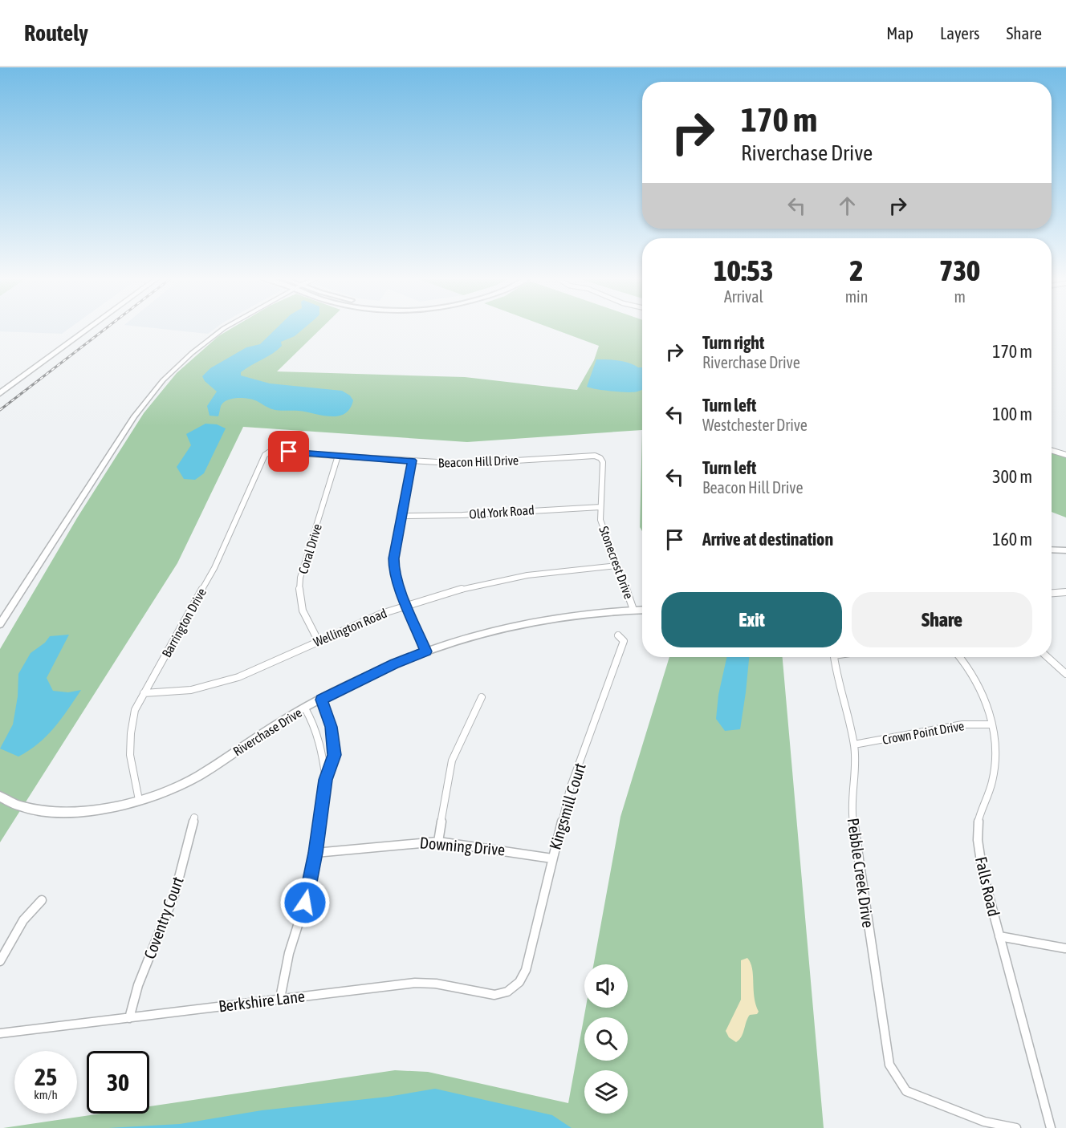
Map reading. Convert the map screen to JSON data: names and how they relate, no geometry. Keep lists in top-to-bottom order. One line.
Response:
{"streets":{"street":["Beacon Hill Drive","Old York Road","Coral Drive","Stonecrest Drive","Barrington Drive","Wellington Road","Riverchase Drive","Crown Point Drive","Kingsmill Court","Downing Drive","Pebble Creek Drive","Falls Road","Coventry Court","Berkshire Lane"]},"crossings":[["Beacon Hill Drive","Coral Drive"],["Beacon Hill Drive","Stonecrest Drive"],["Beacon Hill Drive","Barrington Drive"],["Old York Road","Stonecrest Drive"],["Coral Drive","Wellington Road"],["Stonecrest Drive","Wellington Road"],["Stonecrest Drive","Riverchase Drive"],["Barrington Drive","Wellington Road"],["Barrington Drive","Riverchase Drive"],["Crown Point Drive","Pebble Creek Drive"],["Crown Point Drive","Falls Road"],["Kingsmill Court","Downing Drive"],["Kingsmill Court","Berkshire Lane"],["Coventry Court","Berkshire Lane"]],"page":{"header":"Routely","nav":["Map","Layers","Share"],"turn":["170 m","Riverchase Drive"],"eta":["10:53","Arrival","2","min","730","m"],"list":[{"name":"Turn right","note":"Riverchase Drive","value":"170 m"},{"name":"Turn left","note":"Westchester Drive","value":"100 m"},{"name":"Turn left","note":"Beacon Hill Drive","value":"300 m"},{"name":"Arrive at destination","value":"160 m"}],"buttons":["Exit","Share"],"speed":"25 km/h","limit":"30"}}
